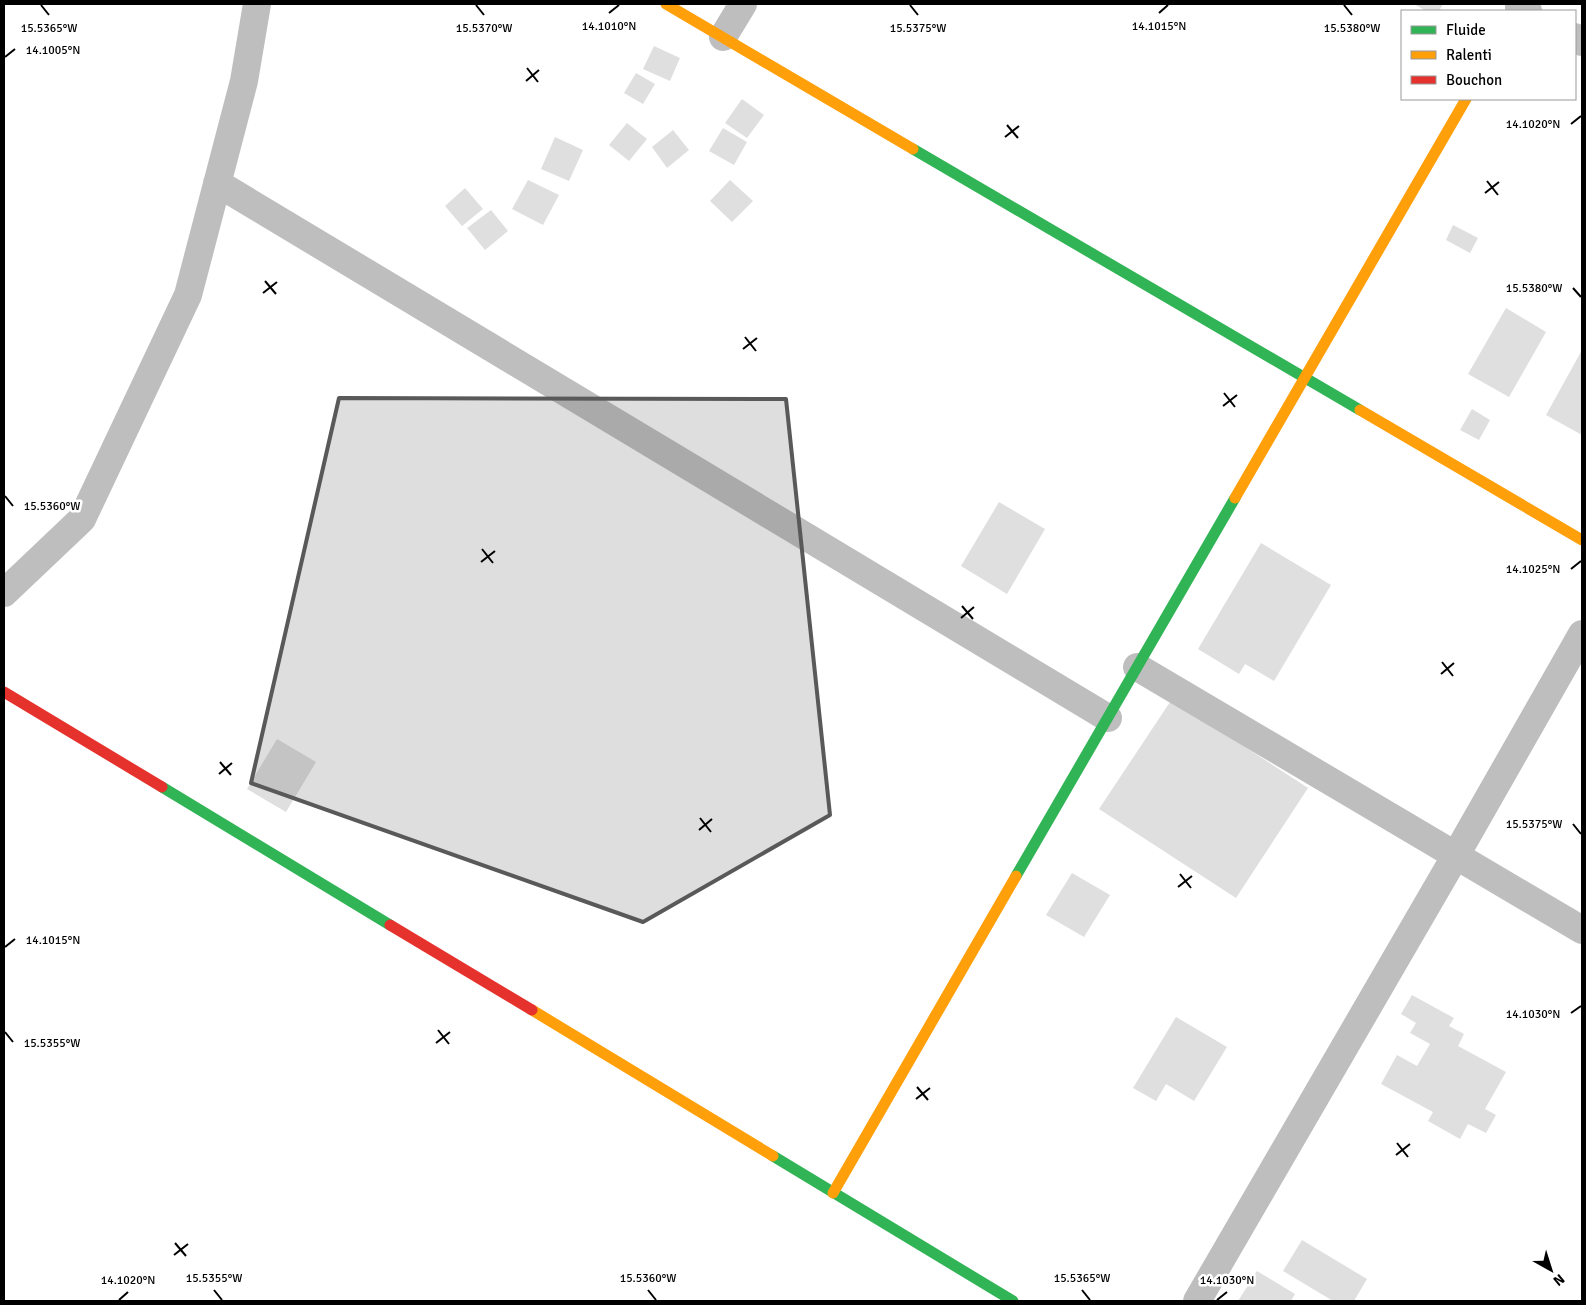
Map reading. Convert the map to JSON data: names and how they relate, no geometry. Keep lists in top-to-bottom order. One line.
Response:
{"legend":["Fluide","Ralenti","Bouchon"],"north":"bottom right","coordinates":["14.1010°N","14.1015°N","15.5365°W","15.5370°W","15.5375°W","15.5380°W","14.1005°N","14.1020°N","15.5360°W","14.1025°N","14.1030°N","15.5355°W"]}
